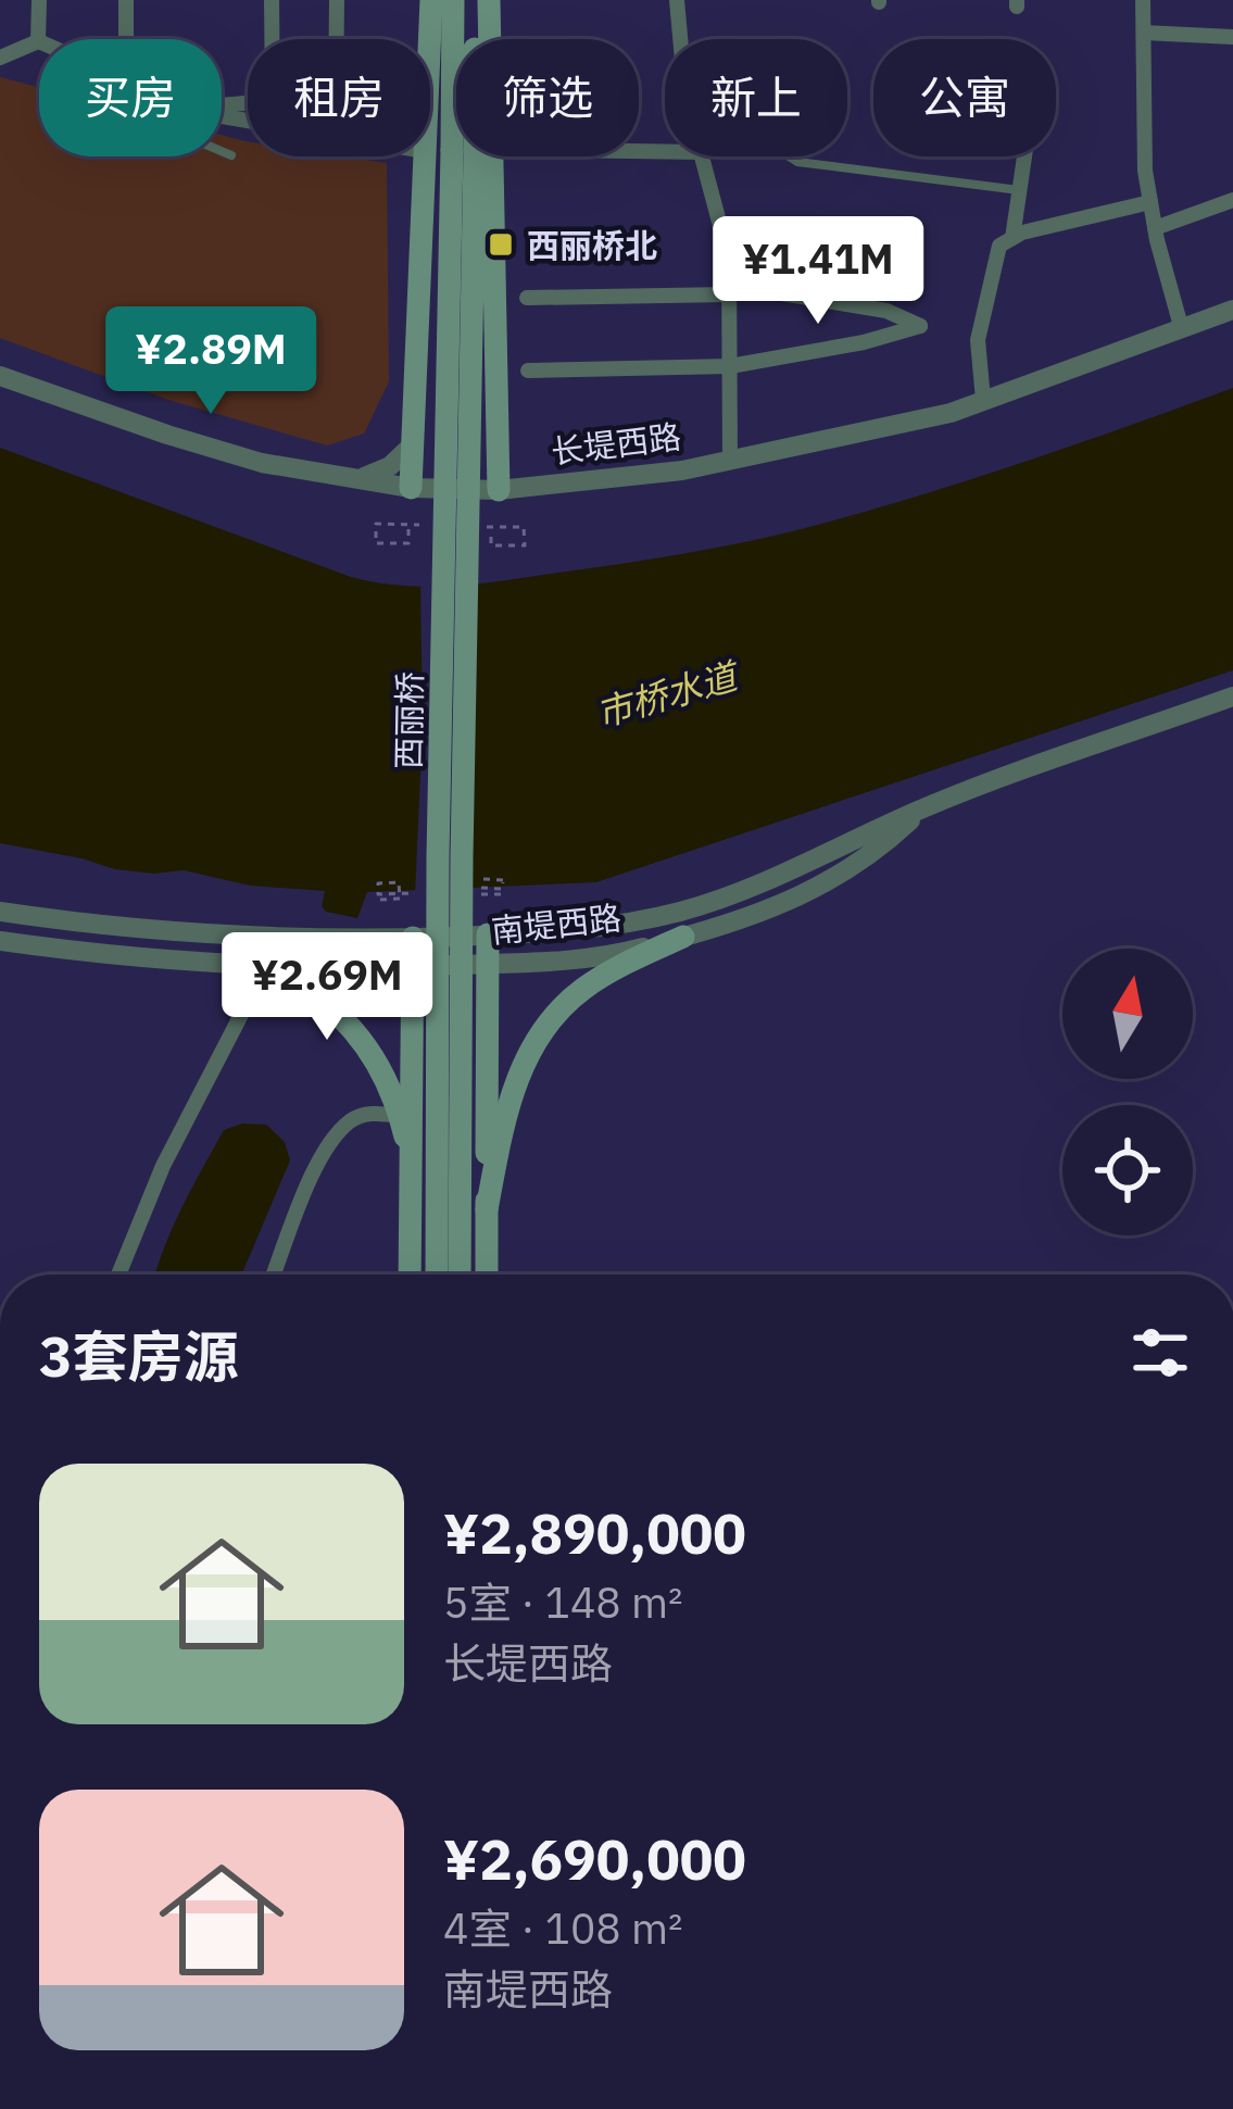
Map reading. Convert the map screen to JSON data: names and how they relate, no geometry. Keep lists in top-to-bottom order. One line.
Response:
{"streets":{"main road":["西丽桥"],"street":["长堤西路","南堤西路"]},"water":["市桥水道"],"places":{"transit":["西丽桥北"]},"north":"top","page":{"chip":["买房","租房","筛选","新上","公寓"],"price":["¥1.41M","¥2.89M","¥2.69M"],"heading":"3套房源","list":[{"name":"¥2,890,000","note":"5室 · 148 m² · 长堤西路"},{"name":"¥2,690,000","note":"4室 · 108 m² · 南堤西路"}]}}
